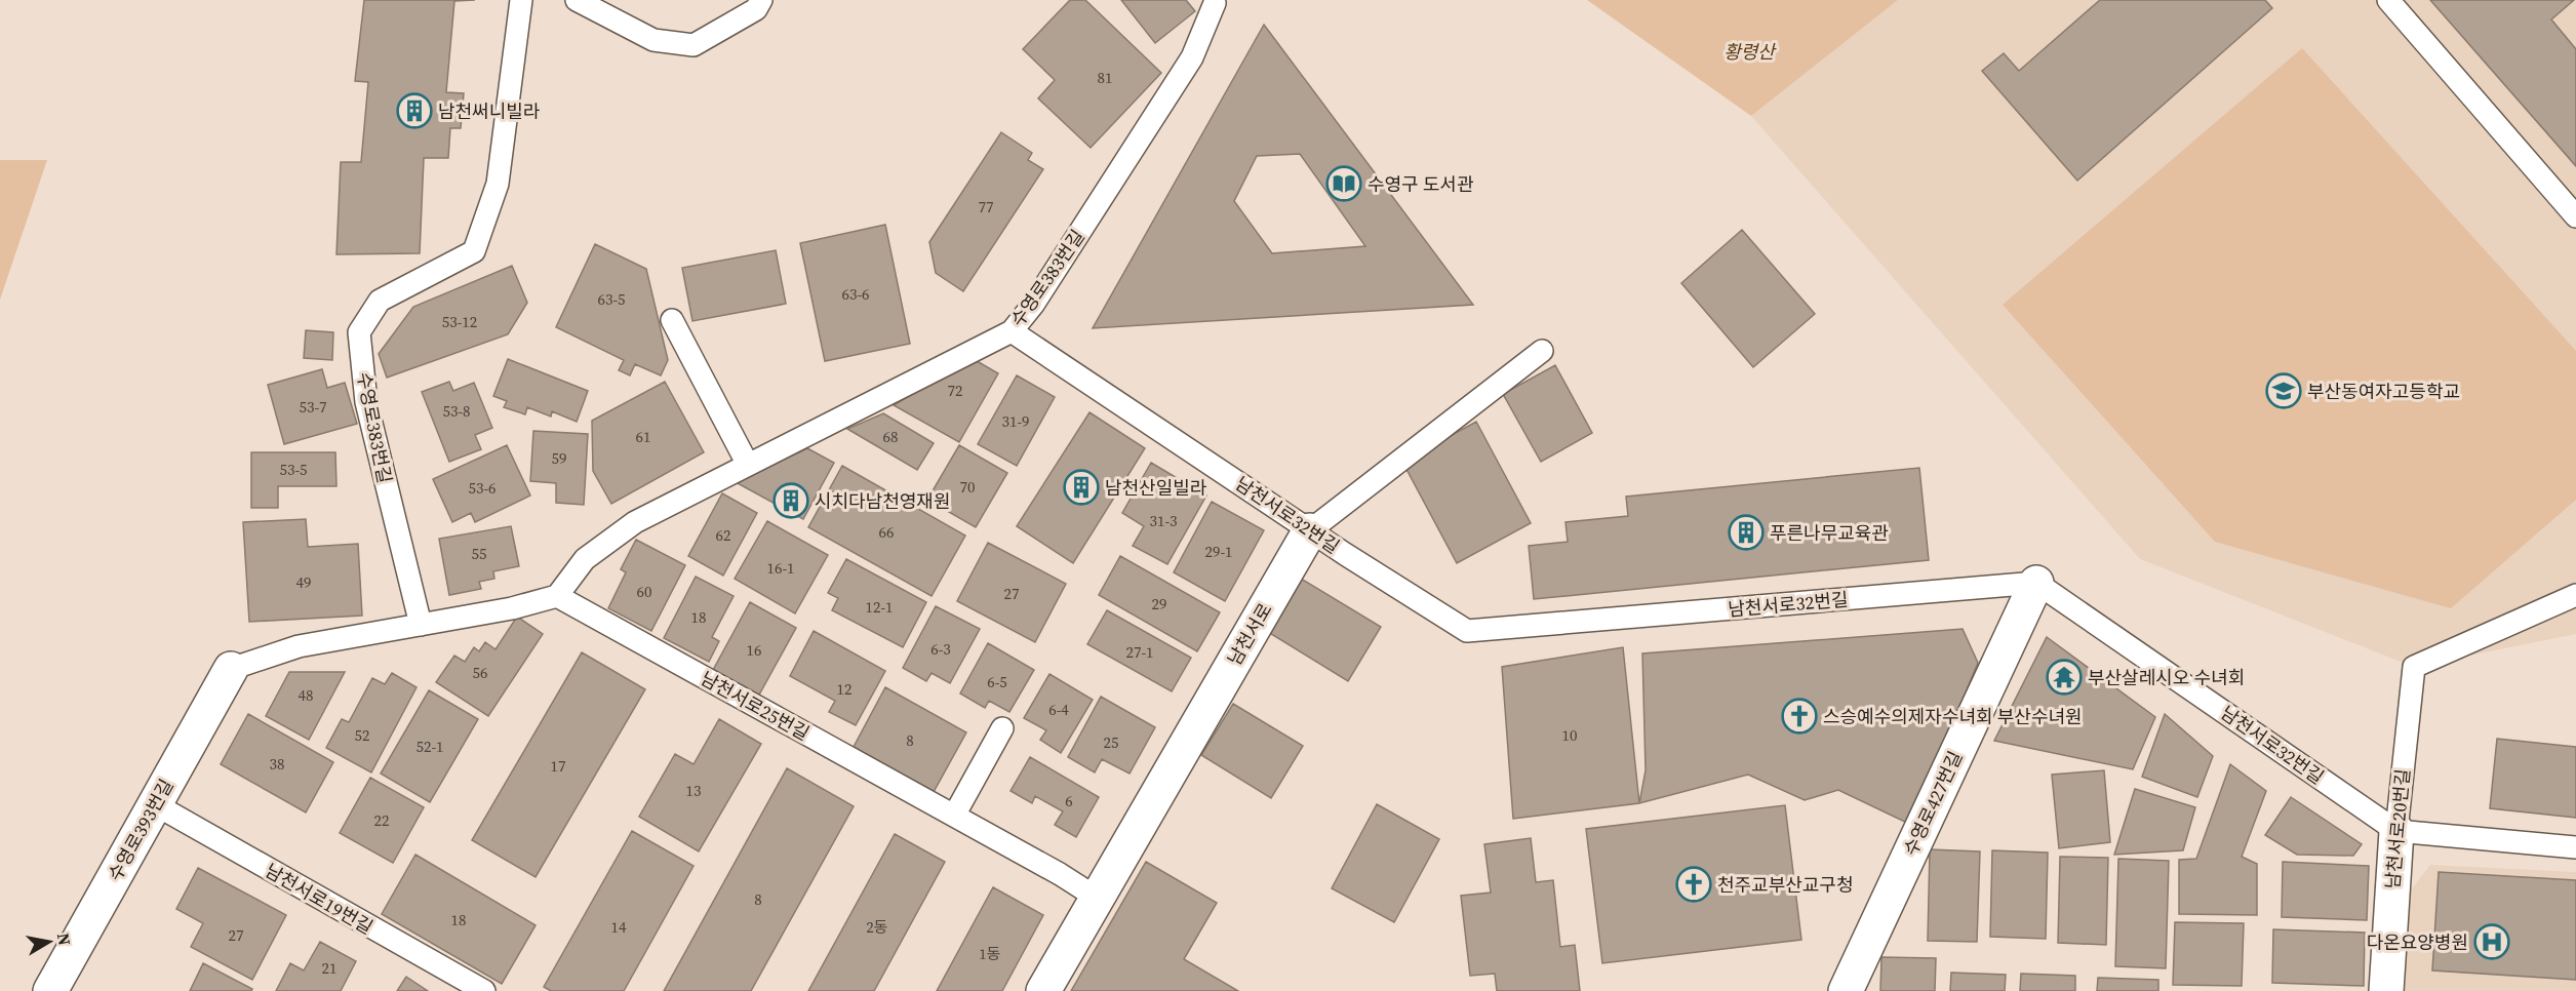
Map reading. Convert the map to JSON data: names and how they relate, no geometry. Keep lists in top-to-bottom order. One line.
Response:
{"streets":{"street":["남천서로","수영로427번길","남천서로20번길","수영로393번길"],"lane":["수영로383번길","남천서로32번길","남천서로25번길","남천서로19번길"]},"crossings":[["수영로383번길","남천서로32번길"],["수영로383번길","남천서로25번길"],["남천서로32번길","남천서로"],["남천서로32번길","수영로427번길"],["남천서로32번길","남천서로20번길"],["남천서로","남천서로25번길"],["수영로393번길","남천서로19번길"]],"parks":["황령산"],"places":{"building":["남천써니빌라","남천산일빌라","시치다남천영재원","푸른나무교육관"],"library":["수영구 도서관"],"school or university":["부산동여자고등학교"],"temple":["부산살레시오 수녀회"],"church":["스승예수의제자수녀회 부산수녀원","천주교부산교구청"],"hospital":["다온요양병원"]},"house_numbers":["81","77","63-6","63-5","53-12","72","53-7","53-8","31-9","61","68","59","53-5","70","53-6","31-3","66","62","29-1","55","16-1","49","60","27","29","12-1","18","6-3","16","27-1","56","6-5","12","48","6-4","52","10","8","25","52-1","38","17","13","6","22","8","18","14","2동","27","1동","21"],"north":"right"}
